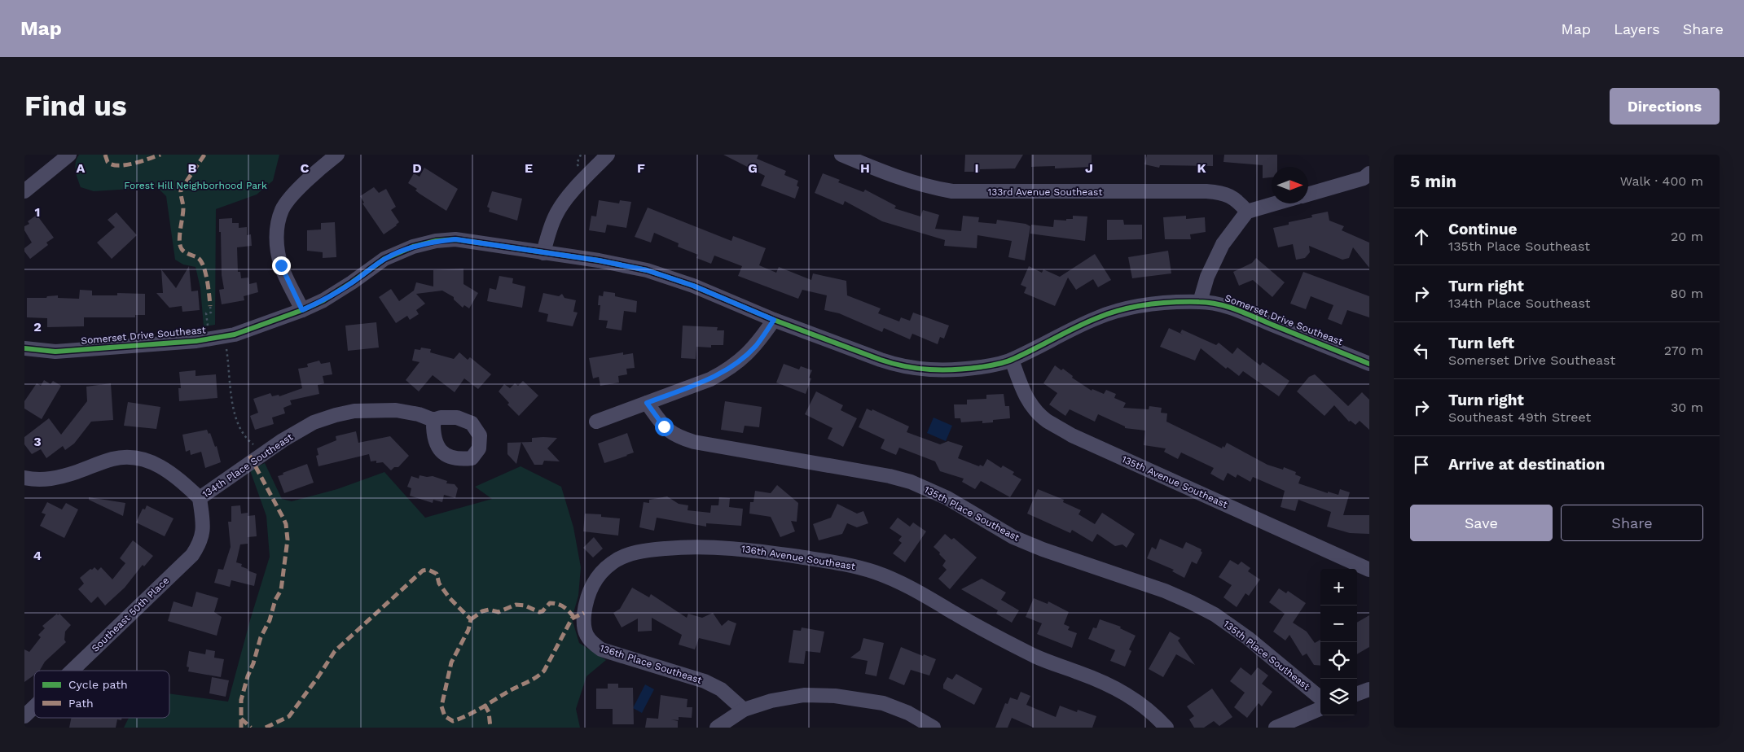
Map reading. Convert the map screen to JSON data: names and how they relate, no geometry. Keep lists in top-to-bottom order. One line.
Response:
{"streets":{"street":["133rd Avenue Southeast","Somerset Drive Southeast","134th Place Southeast","135th Avenue Southeast","135th Place Southeast","136th Avenue Southeast","Southeast 50th Place","136th Place Southeast"]},"crossings":[["Somerset Drive Southeast","135th Avenue Southeast"],["134th Place Southeast","Southeast 50th Place"],["136th Avenue Southeast","136th Place Southeast"]],"parks":["Forest Hill Neighborhood Park"],"legend":["Cycle path","Path"],"north":"right","page":{"header":"Map","nav":["Map","Layers","Share"],"buttons":["Directions",["Save","Share"]],"title":"Find us","heading":["5 min","Walk · 400 m"],"list":[["Continue","135th Place Southeast","20 m"],["Turn right","134th Place Southeast","80 m"],["Turn left","Somerset Drive Southeast","270 m"],["Turn right","Southeast 49th Street","30 m"],"Arrive at destination"],"map_buttons":["+","−"]},"grid":{"columns":["A","B","C","D","E","F","G","H","I","J","K"],"rows":["1","2","3","4"]}}
